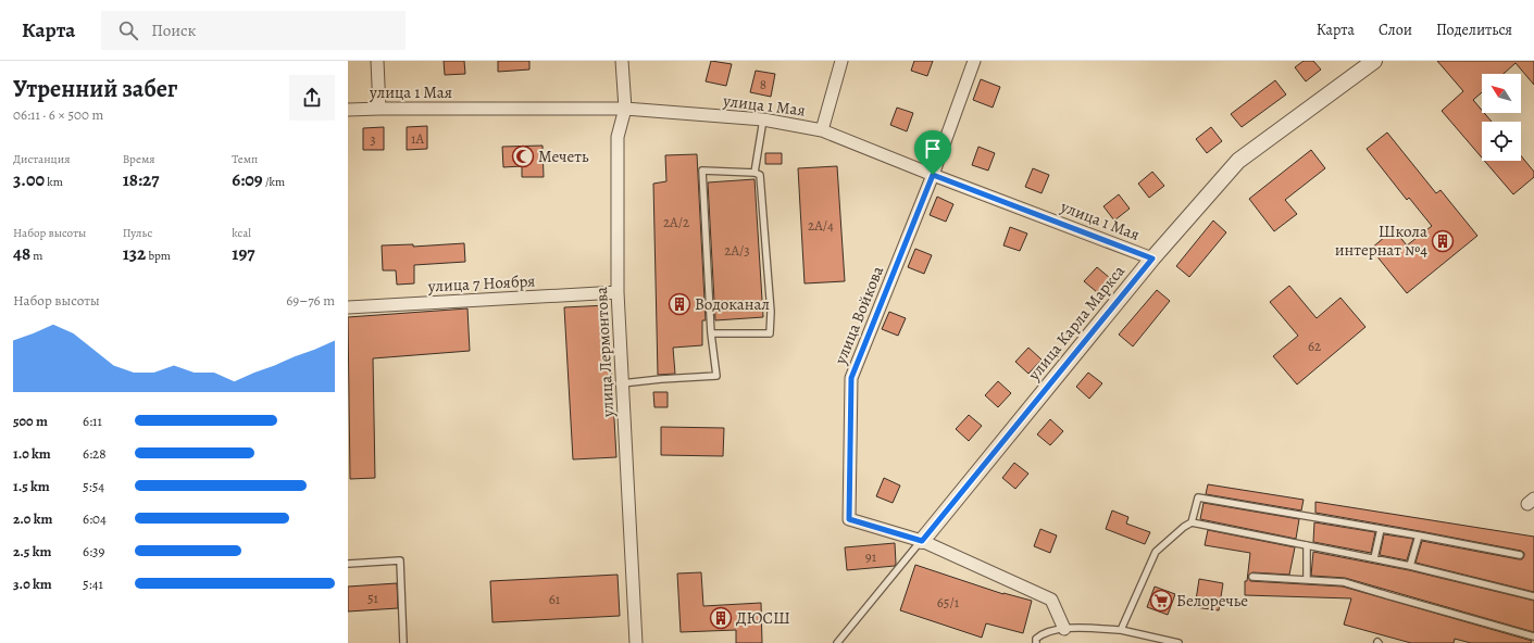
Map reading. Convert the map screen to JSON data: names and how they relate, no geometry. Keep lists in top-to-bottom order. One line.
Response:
{"streets":{"street":["улица 1 Мая","улица 7 Ноября","улица Войкова","улица Карла Маркса","улица Лермонтова"]},"crossings":[["улица 1 Мая","улица Войкова"],["улица 1 Мая","улица Карла Маркса"],["улица 1 Мая","улица Лермонтова"],["улица 7 Ноября","улица Лермонтова"],["улица Войкова","улица Карла Маркса"]],"places":{"mosque":["Мечеть"],"building":["Школа интернат №4","Водоканал","ДЮСШ"],"supermarket":["Белоречье"]},"house_numbers":["8","1А","3","2А/2","2А/4","2А/3","62","91","51","61","65/1"],"north":"top left","page":{"header":"Карта","search":"Поиск","nav":["Карта","Слои","Поделиться"],"heading":["Утренний забег","06:11 · 6 × 500 m"],"stats":[["Дистанция","3.00 km"],["Время","18:27"],["Темп","6:09 /km"],["Набор высоты","48 m"],["Пульс","132 bpm"],["kcal","197"]],"chart":["Набор высоты","69–76 m"],"list":[{"name":"500 m","note":"6:11"},{"name":"1.0 km","note":"6:28"},{"name":"1.5 km","note":"5:54"},{"name":"2.0 km","note":"6:04"},{"name":"2.5 km","note":"6:39"},{"name":"3.0 km","note":"5:41"}]}}
